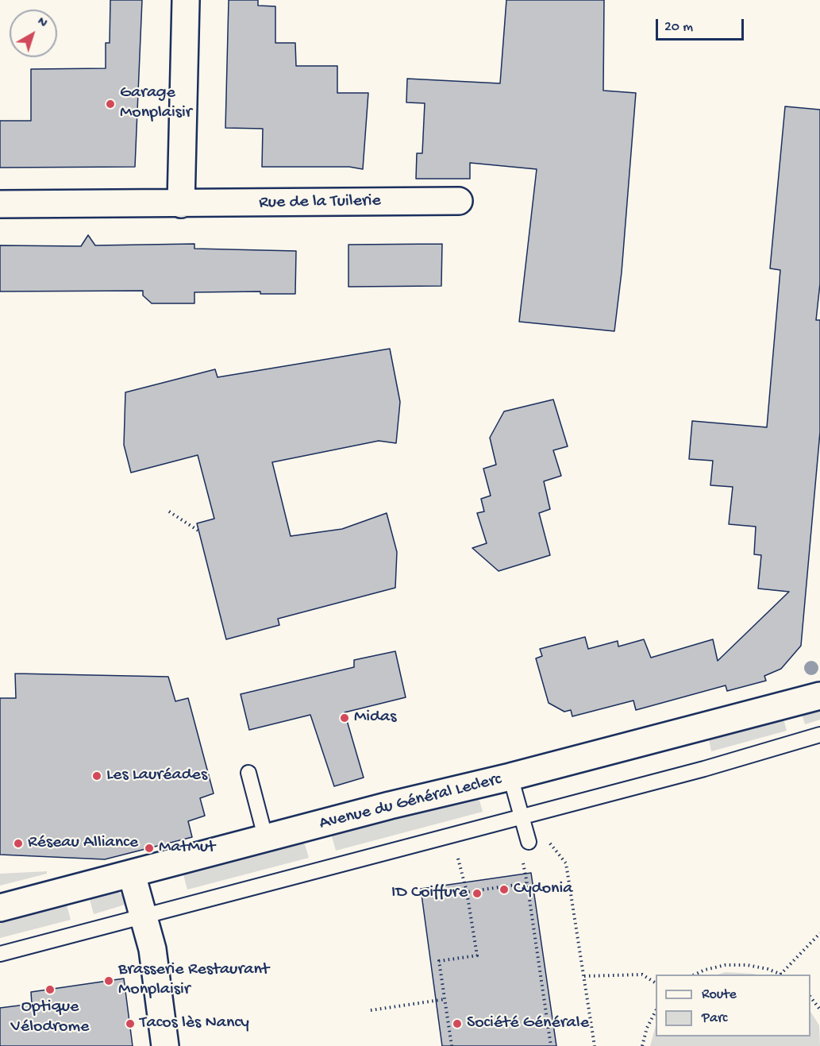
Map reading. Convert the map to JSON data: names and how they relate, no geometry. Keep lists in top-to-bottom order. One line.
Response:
{"streets":{"street":["Rue de la Tuilerie","Avenue du Général Leclerc"]},"places":["Garage Monplaisir","Midas","Les Lauréades","Réseau Alliance","MatMut","Cydonia","ID Coiffure","Brasserie Restaurant Monplaisir","Optique Vélodrome","Tacos lès Nancy","Société Générale"],"legend":["Route","Parc"],"scale_bar":"20 m","north":"top right"}
